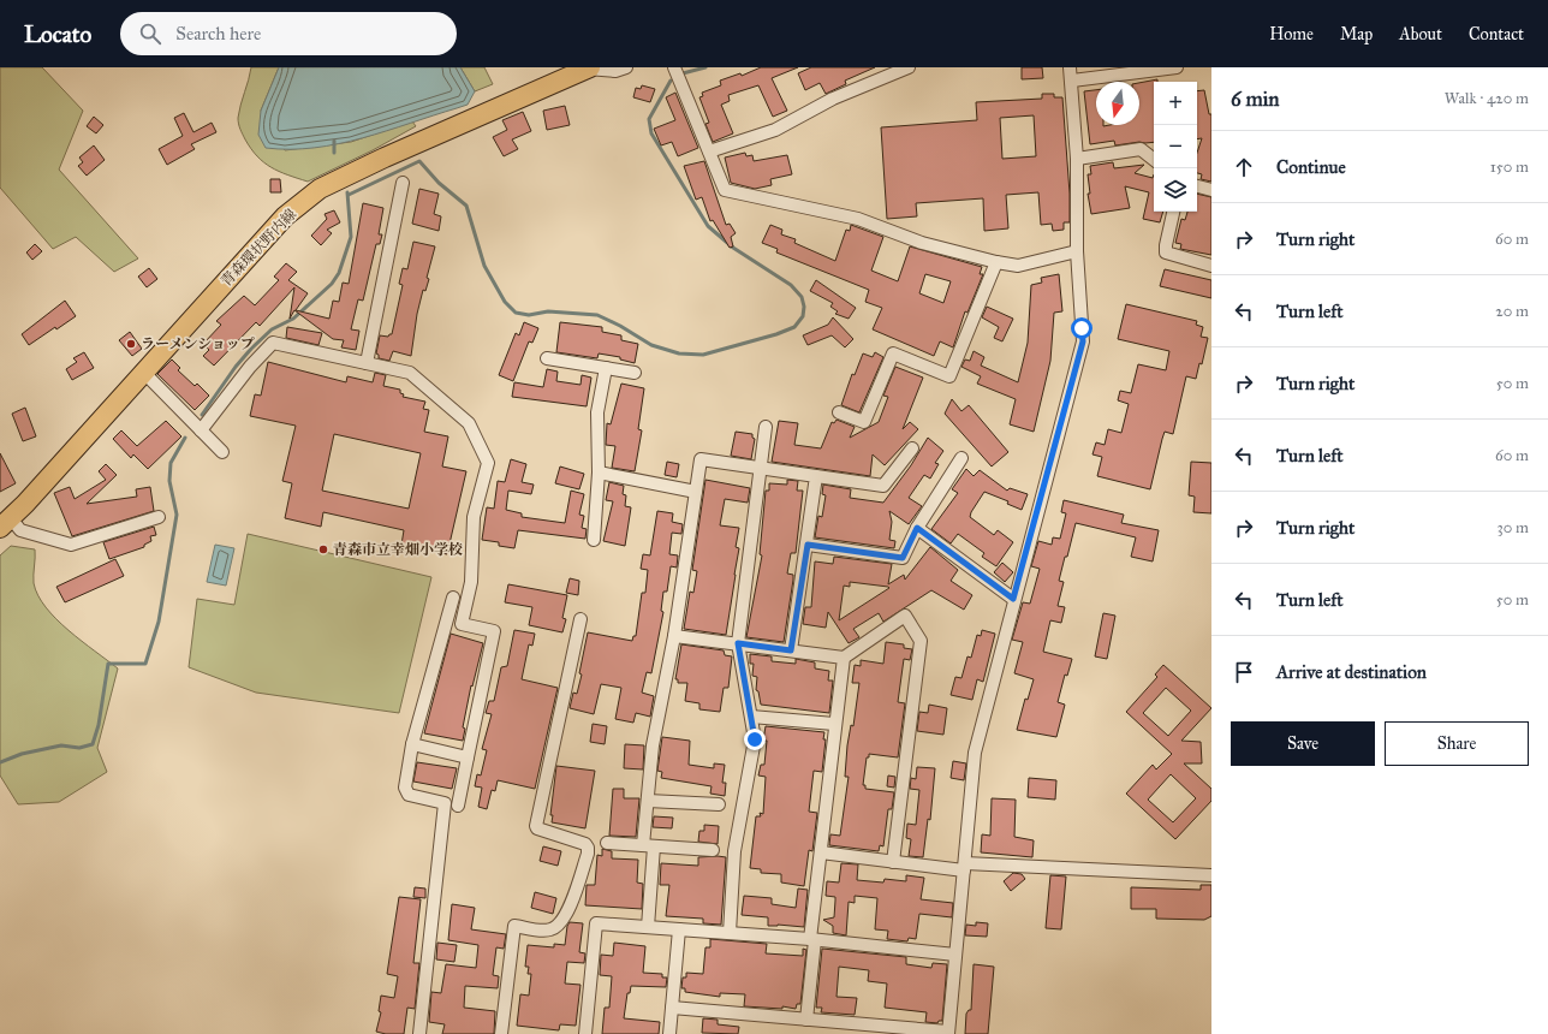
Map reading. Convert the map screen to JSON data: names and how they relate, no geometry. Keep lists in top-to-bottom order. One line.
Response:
{"streets":{"main road":["青森環状野内線"]},"places":["ラーメンショップ","青森市立幸畑小学校"],"north":"bottom","page":{"header":"Locato","search":"Search here","nav":["Home","Map","About","Contact"],"heading":["6 min","Walk · 420 m"],"map_buttons":["+","−"],"list":[["Continue","150 m"],["Turn right","60 m"],["Turn left","20 m"],["Turn right","50 m"],["Turn left","60 m"],["Turn right","30 m"],["Turn left","50 m"],"Arrive at destination"],"buttons":["Save","Share"]}}
